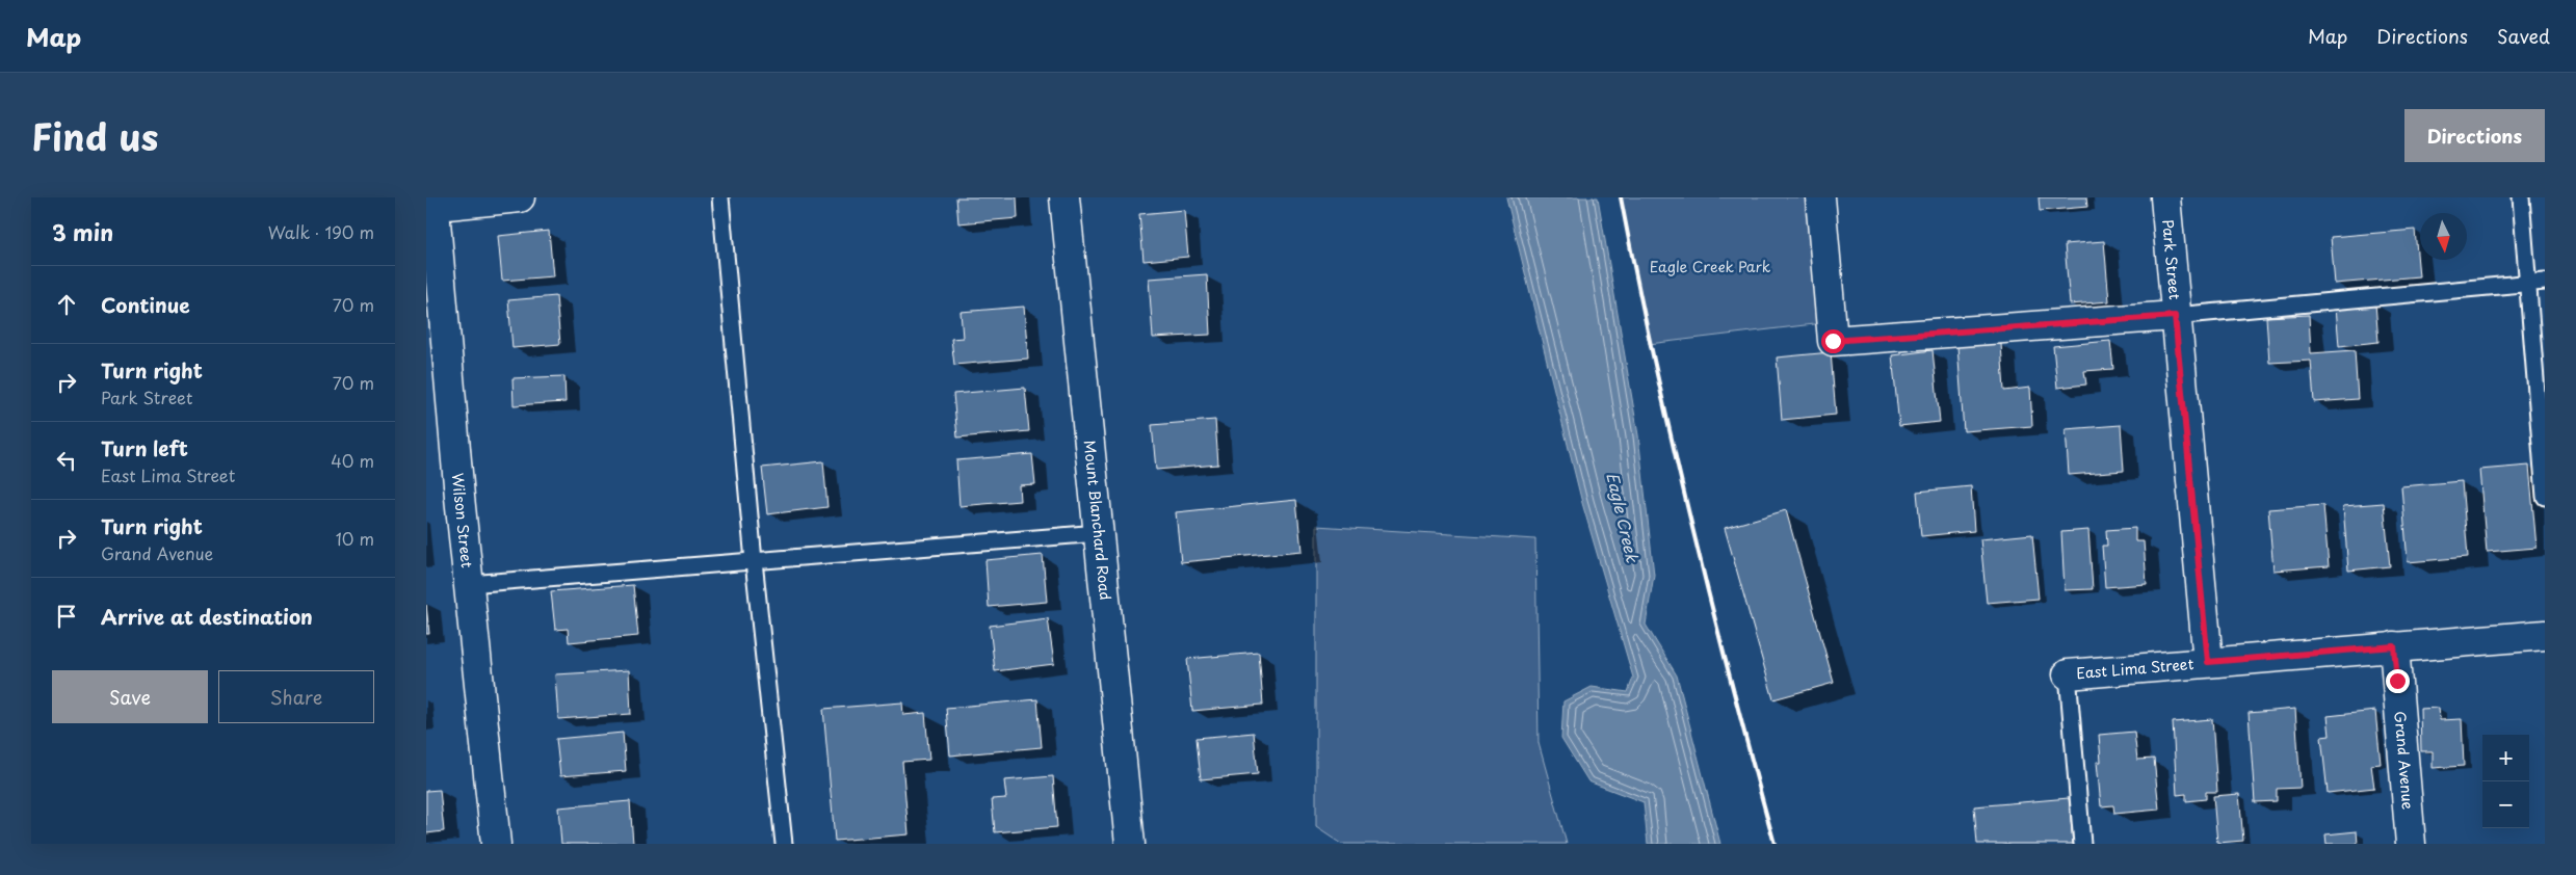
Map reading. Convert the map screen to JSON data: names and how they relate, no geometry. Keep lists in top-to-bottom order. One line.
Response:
{"streets":{"street":["Park Street","Wilson Street","Mount Blanchard Road","East Lima Street","Grand Avenue"]},"crossings":[["Park Street","East Lima Street"],["East Lima Street","Grand Avenue"]],"water":["Eagle Creek"],"parks":["Eagle Creek Park"],"north":"bottom","page":{"header":"Map","nav":["Map","Directions","Saved"],"title":"Find us","buttons":["Directions",["Save","Share"]],"heading":["3 min","Walk · 190 m"],"list":[["Continue","70 m"],["Turn right","Park Street","70 m"],["Turn left","East Lima Street","40 m"],["Turn right","Grand Avenue","10 m"],"Arrive at destination"],"map_buttons":["+","−"]}}
